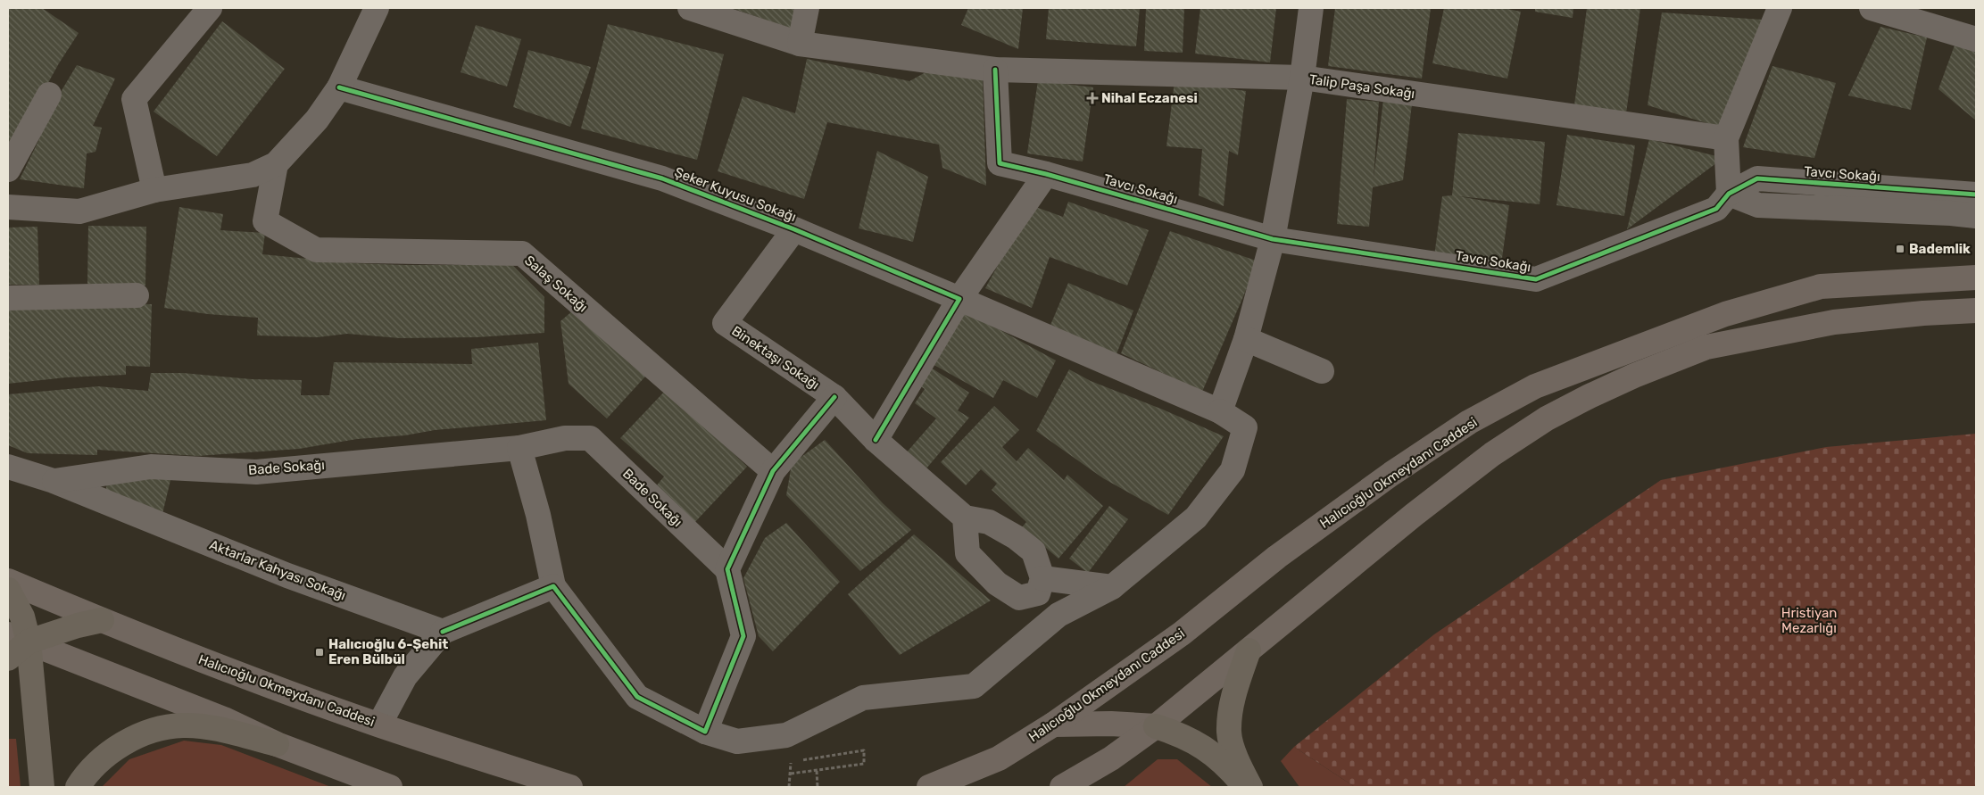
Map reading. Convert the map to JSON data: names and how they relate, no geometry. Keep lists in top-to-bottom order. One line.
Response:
{"streets":{"main road":["Halıcıoğlu Okmeydanı Caddesi"],"street":["Talip Paşa Sokağı","Tavcı Sokağı","Şeker Kuyusu Sokağı","Salaş Sokağı","Binektaşı Sokağı","Bade Sokağı","Aktarlar Kahyası Sokağı"]},"crossings":[["Talip Paşa Sokağı","Tavcı Sokağı"],["Şeker Kuyusu Sokağı","Binektaşı Sokağı"],["Bade Sokağı","Aktarlar Kahyası Sokağı"]],"parks":["Hristiyan Mezarlığı"],"places":{"health":["Nihal Eczanesi"],"transit":["Bademlik","Halıcıoğlu 6-Şehit Eren Bülbül"]}}
